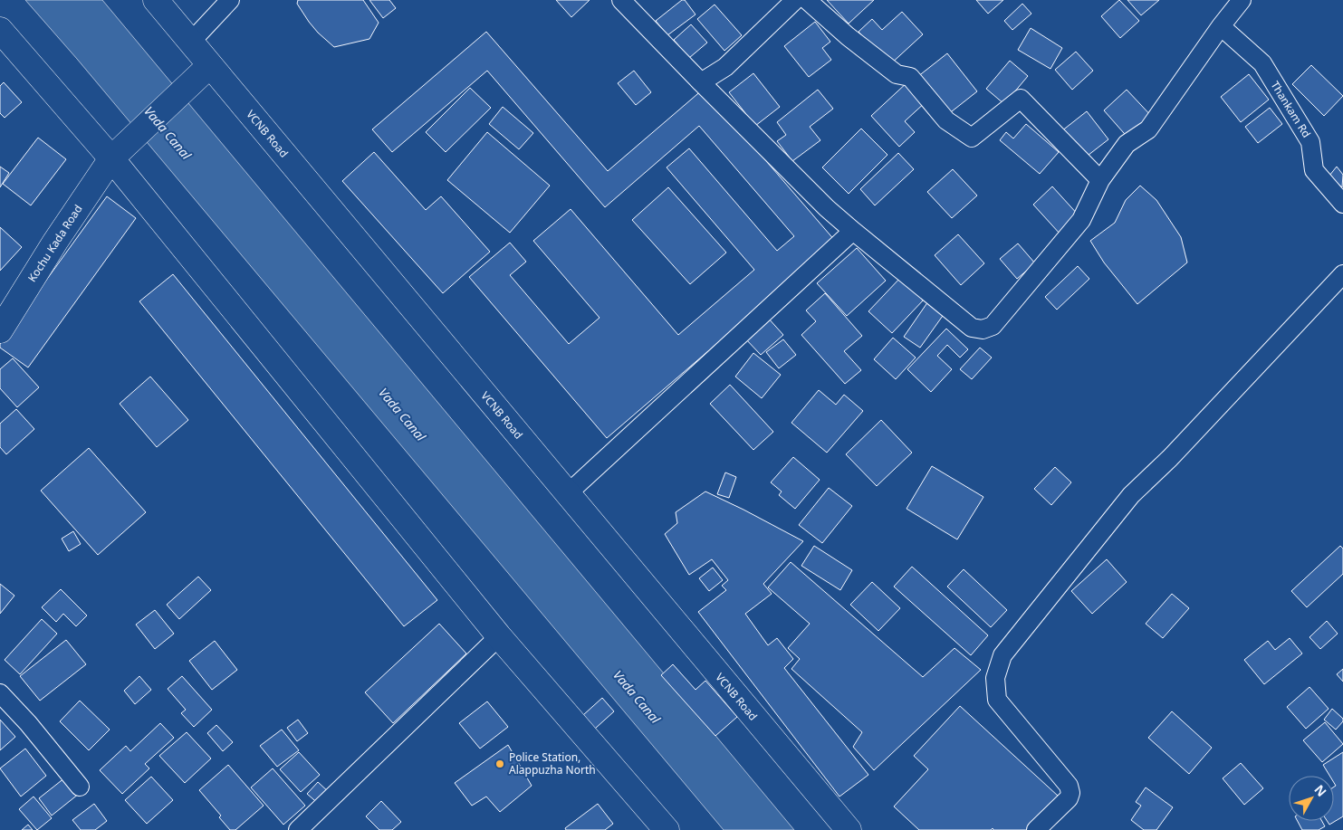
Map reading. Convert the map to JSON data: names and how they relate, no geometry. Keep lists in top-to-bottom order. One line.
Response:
{"streets":{"main road":["VCNB Road","Kochu Kada Road"],"street":["Thankam Rd"]},"crossings":[["VCNB Road","Kochu Kada Road"]],"water":["Vada Canal"],"places":["Police Station, Alappuzha North"],"north":"top right"}
